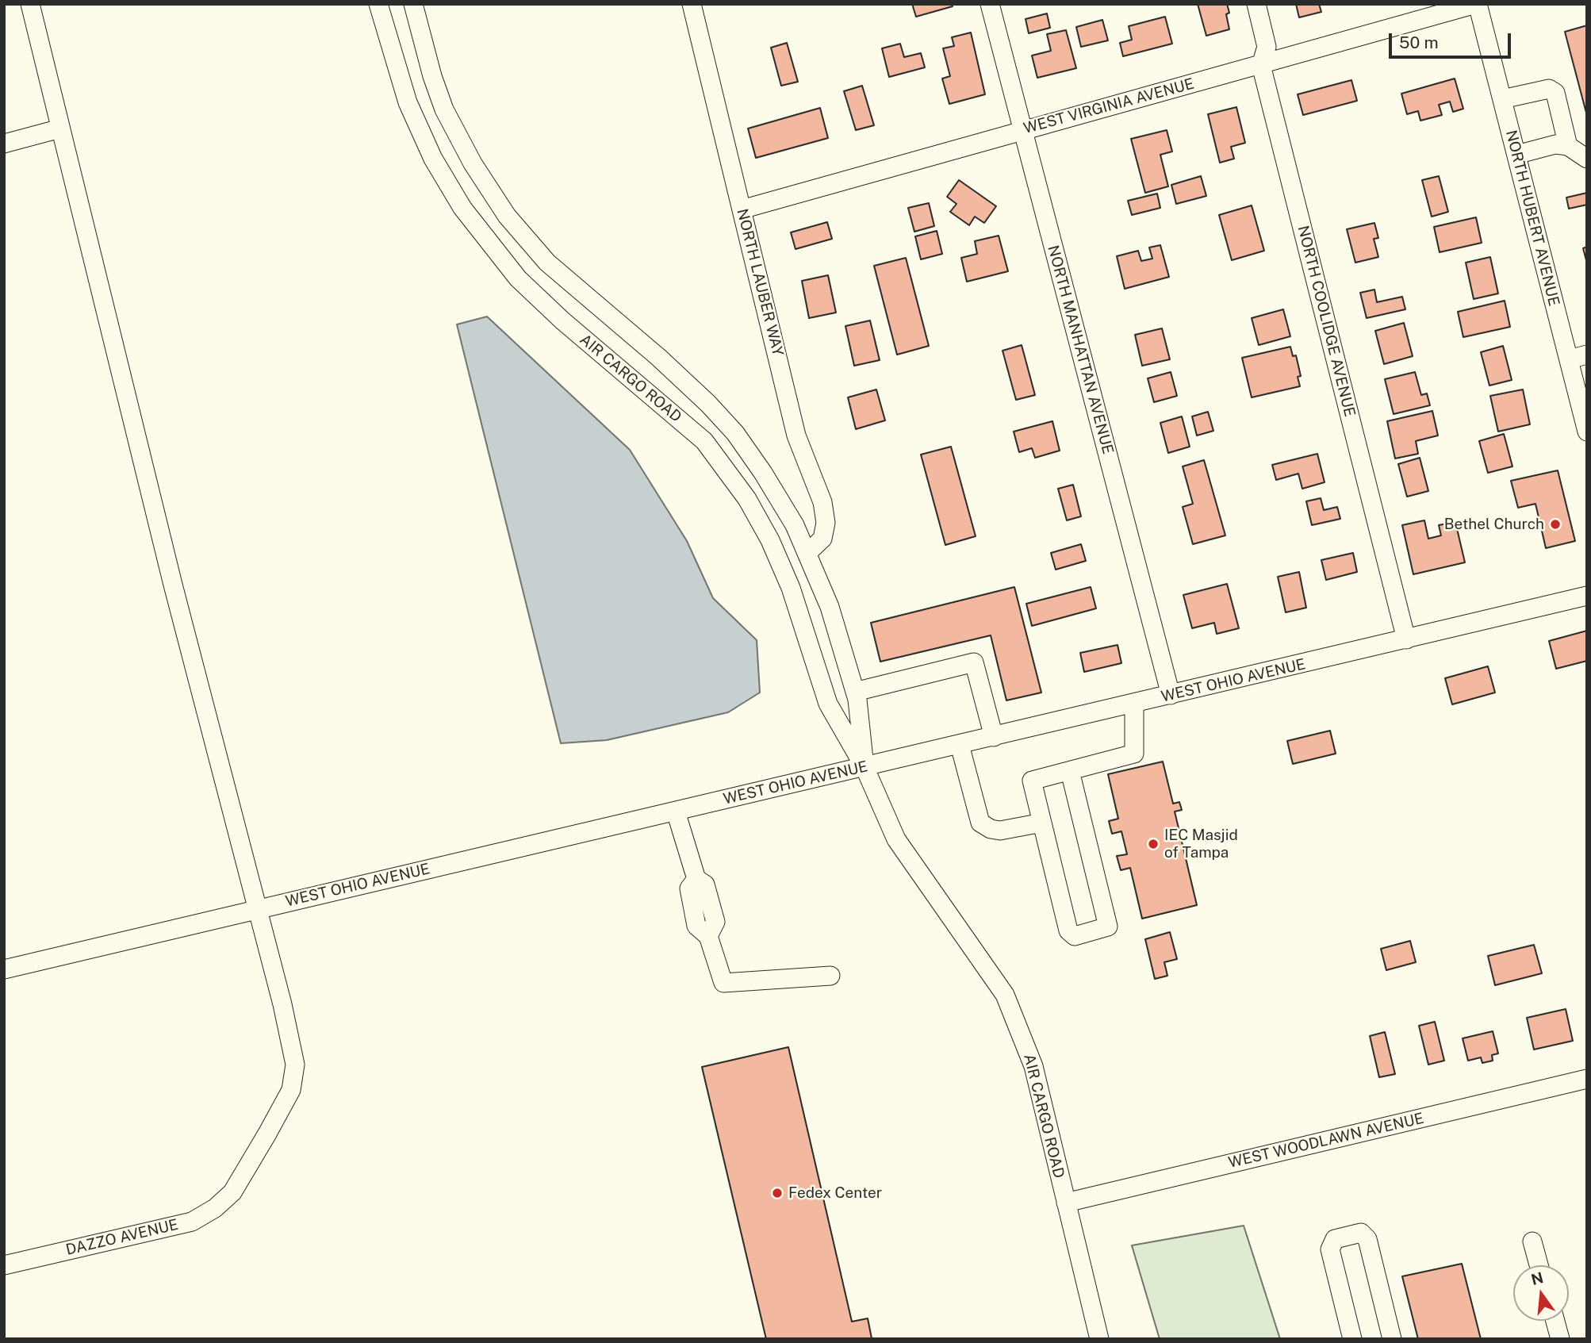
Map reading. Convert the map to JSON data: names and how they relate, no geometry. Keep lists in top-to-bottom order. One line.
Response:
{"streets":{"street":["WEST VIRGINIA AVENUE","NORTH HUBERT AVENUE","NORTH LAUBER WAY","NORTH COOLIDGE AVENUE","NORTH MANHATTAN AVENUE","AIR CARGO ROAD","WEST OHIO AVENUE","WEST WOODLAWN AVENUE","DAZZO AVENUE"]},"crossings":[["WEST VIRGINIA AVENUE","NORTH HUBERT AVENUE"],["WEST VIRGINIA AVENUE","NORTH LAUBER WAY"],["WEST VIRGINIA AVENUE","NORTH COOLIDGE AVENUE"],["WEST VIRGINIA AVENUE","NORTH MANHATTAN AVENUE"],["NORTH LAUBER WAY","AIR CARGO ROAD"],["NORTH COOLIDGE AVENUE","WEST OHIO AVENUE"],["NORTH MANHATTAN AVENUE","WEST OHIO AVENUE"],["AIR CARGO ROAD","WEST OHIO AVENUE"],["AIR CARGO ROAD","WEST WOODLAWN AVENUE"],["WEST OHIO AVENUE","DAZZO AVENUE"]],"places":["Bethel Church","IEC Masjid of Tampa","Fedex Center"],"scale_bar":"50 m","north":"top"}
